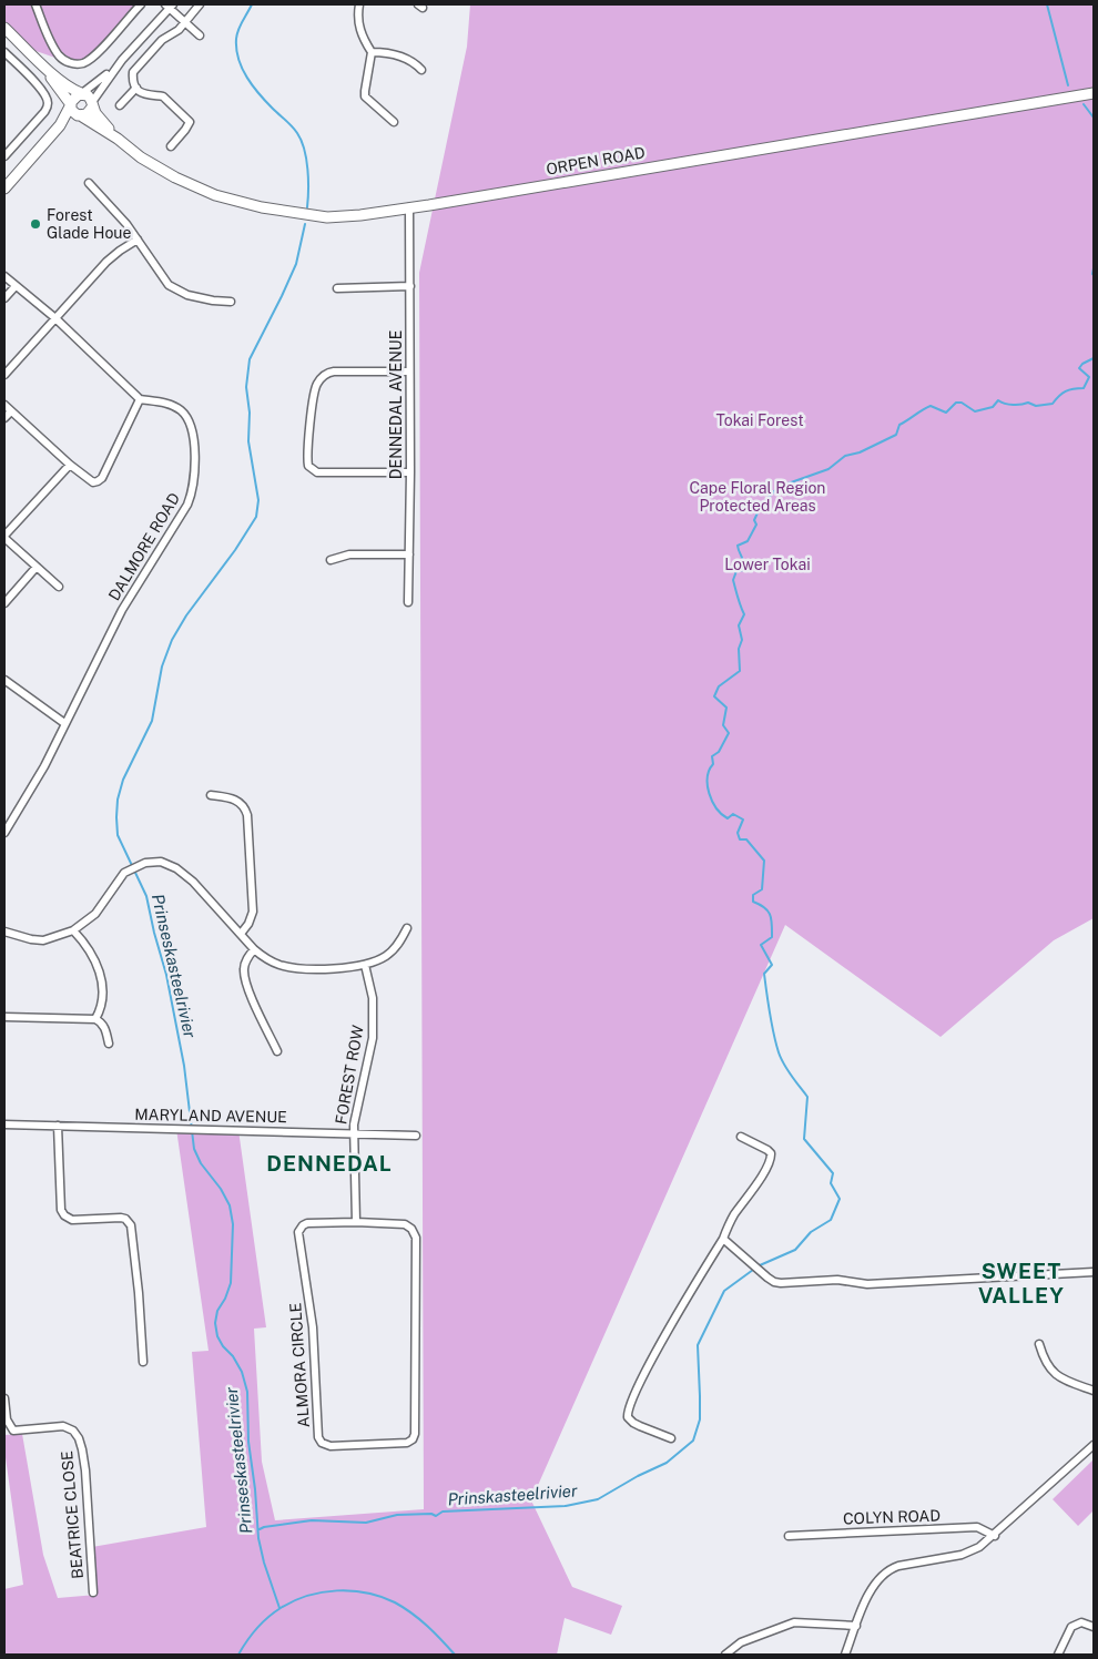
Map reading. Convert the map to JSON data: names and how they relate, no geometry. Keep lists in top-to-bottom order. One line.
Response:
{"streets":{"main road":["ORPEN ROAD"],"street":["DENNEDAL AVENUE","DALMORE ROAD","FOREST ROW","MARYLAND AVENUE","ALMORA CIRCLE","BEATRICE CLOSE","COLYN ROAD"]},"crossings":[["ORPEN ROAD","DENNEDAL AVENUE"],["FOREST ROW","MARYLAND AVENUE"],["FOREST ROW","ALMORA CIRCLE"]],"districts":["DENNEDAL","SWEET VALLEY"],"water":["Prinseskasteelrivier","Prinskasteelrivier"],"parks":["Tokai Forest","Cape Floral Region Protected Areas","Lower Tokai"],"places":["Forest Glade Houe"]}
